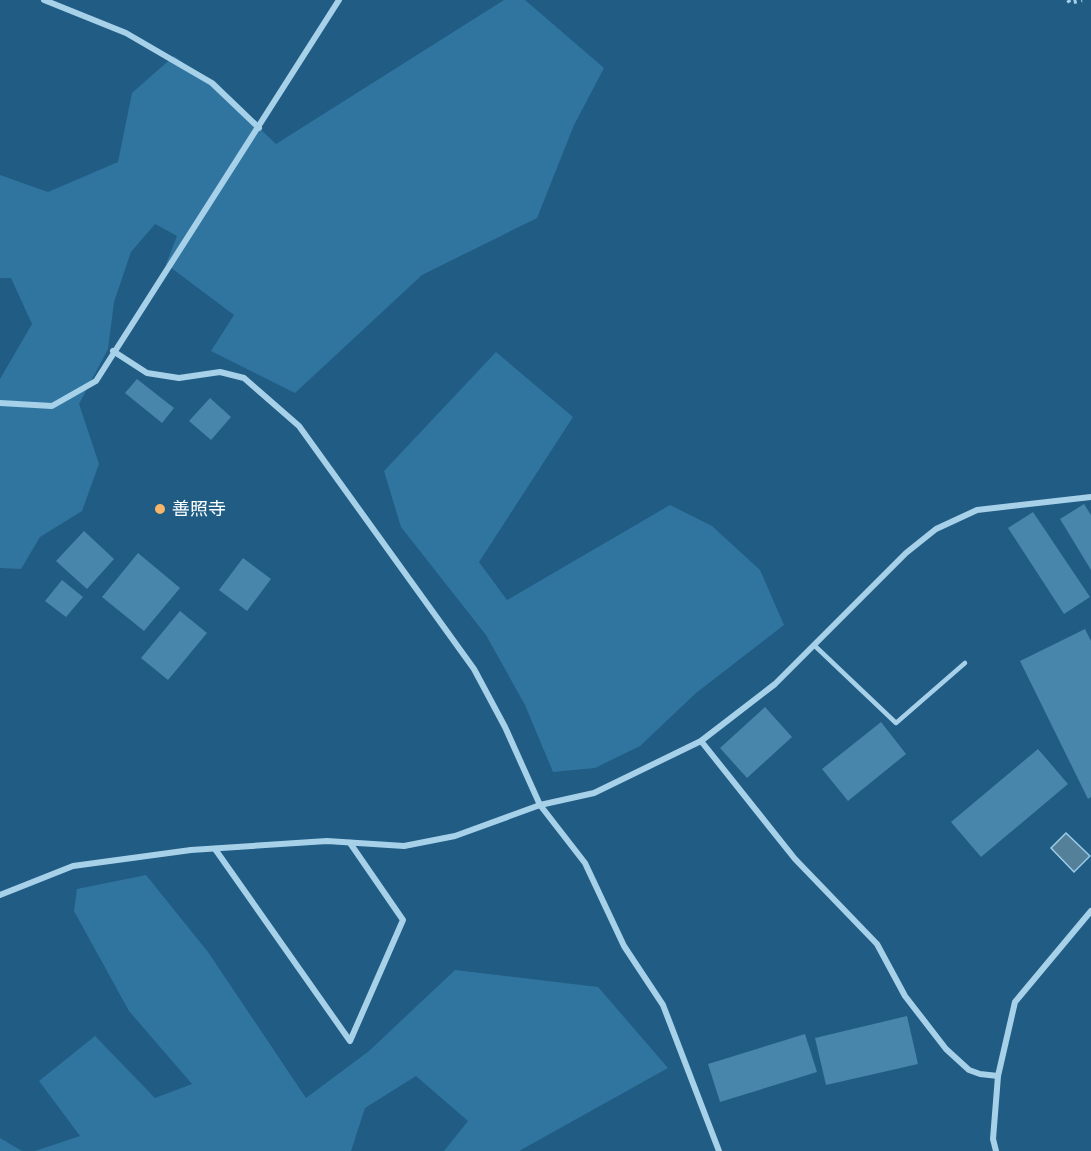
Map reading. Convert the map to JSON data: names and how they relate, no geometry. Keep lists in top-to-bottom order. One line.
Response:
{"places":["善照寺"]}
